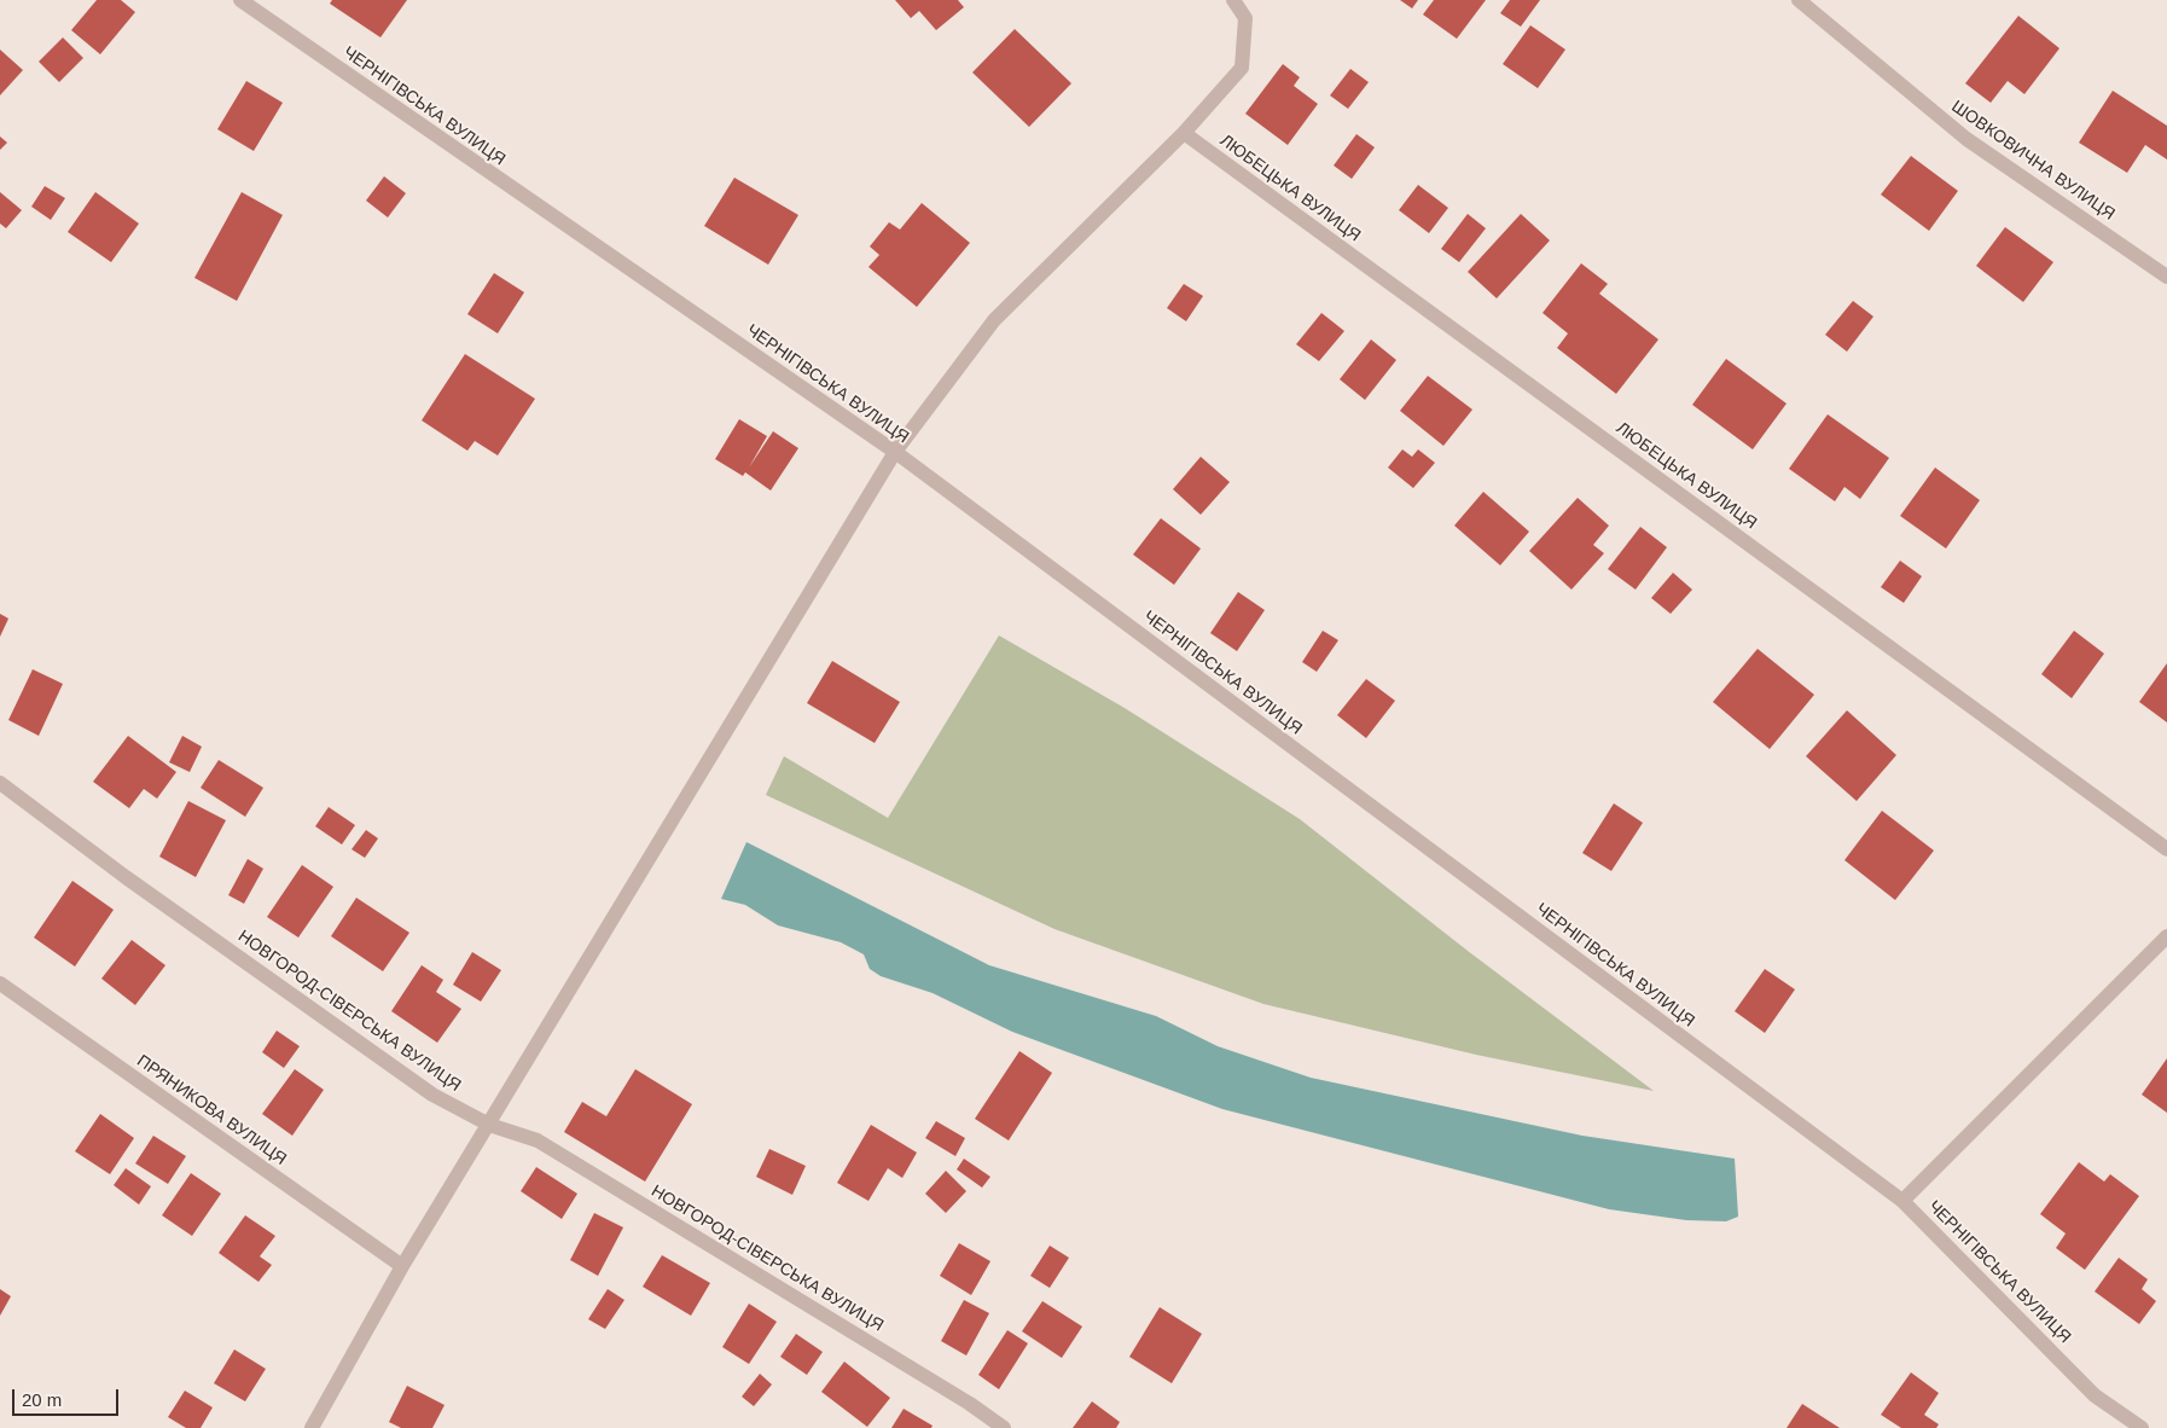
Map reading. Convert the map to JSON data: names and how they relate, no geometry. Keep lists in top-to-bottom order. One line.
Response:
{"streets":{"street":["ЧЕРНІГІВСЬКА ВУЛИЦЯ","ШОВКОВИЧНА ВУЛИЦЯ","ЛЮБЕЦЬКА ВУЛИЦЯ","НОВГОРОД-СІВЕРСЬКА ВУЛИЦЯ","ПРЯНИКОВА ВУЛИЦЯ"]},"scale_bar":"20 m"}
